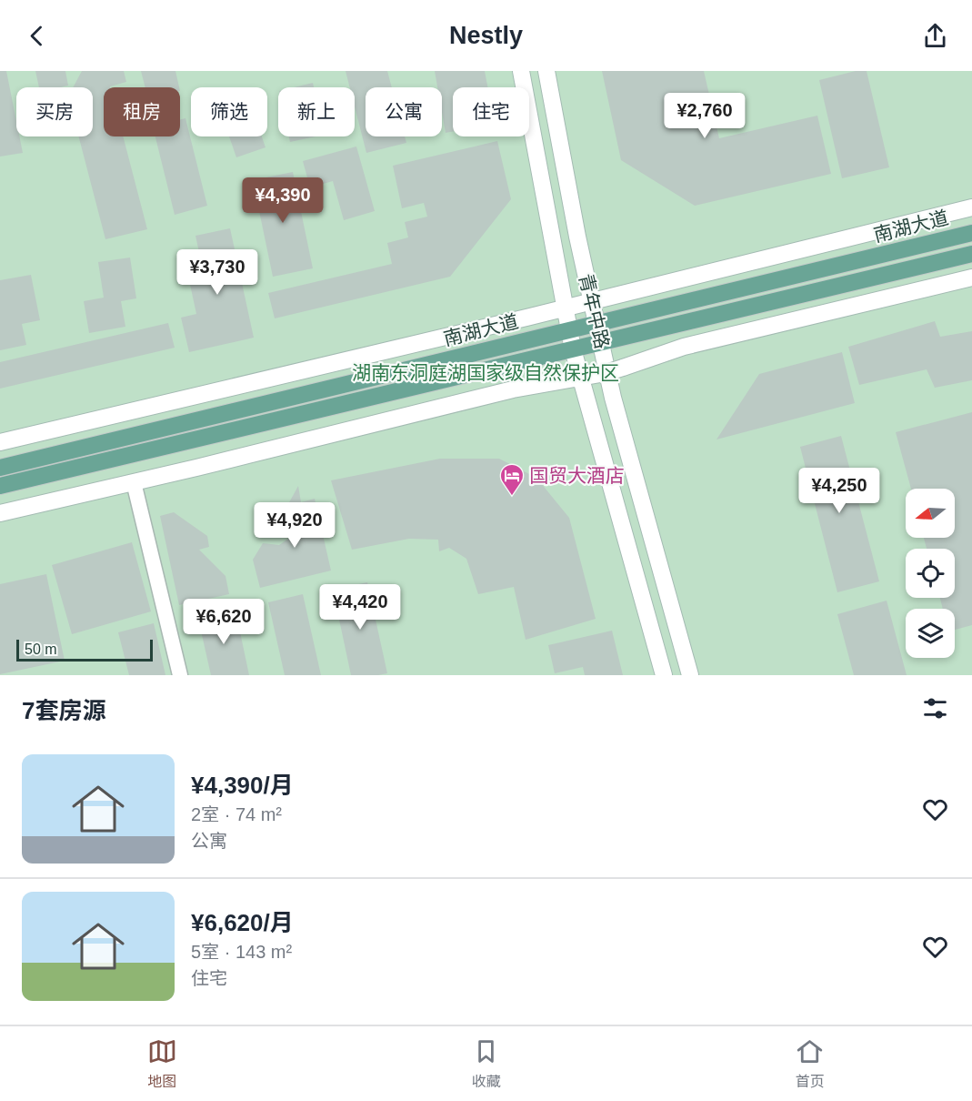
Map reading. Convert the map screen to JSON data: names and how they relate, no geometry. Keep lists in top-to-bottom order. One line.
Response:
{"streets":{"main road":["南湖大道","青年中路"]},"crossings":[["南湖大道","青年中路"]],"parks":["湖南东洞庭湖国家级自然保护区"],"places":{"hotel":["国贸大酒店"]},"scale_bar":"50 m","north":"left","page":{"header":"Nestly","chip":["买房","租房","筛选","新上","公寓","住宅"],"price":["¥2,760","¥4,390","¥3,730","¥4,250","¥4,920","¥4,420","¥6,620"],"scale":"50 m","heading":"7套房源","list":[{"name":"¥4,390/月","note":"2室 · 74 m² · 公寓"},{"name":"¥6,620/月","note":"5室 · 143 m² · 住宅"}],"tabs":["地图","收藏","首页"]}}
